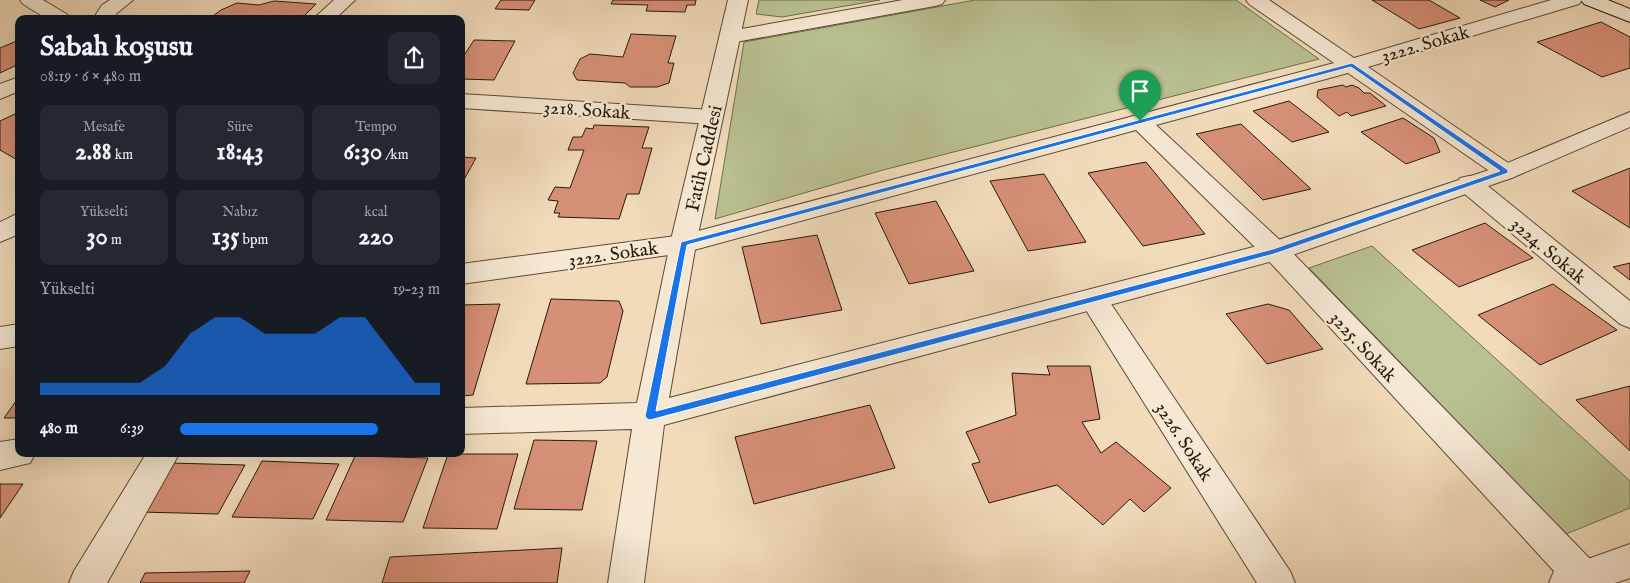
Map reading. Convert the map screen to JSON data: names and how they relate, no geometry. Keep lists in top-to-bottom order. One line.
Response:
{"streets":{"street":["3222. Sokak","3218. Sokak","Fatih Caddesi","3224. Sokak","3225. Sokak","3226. Sokak"]},"crossings":[["3222. Sokak","Fatih Caddesi"],["3222. Sokak","3225. Sokak"],["3218. Sokak","Fatih Caddesi"]],"page":{"heading":["Sabah koşusu","08:19 · 6 × 480 m"],"stats":[["Mesafe","2.88 km"],["Süre","18:43"],["Tempo","6:30 /km"],["Yükselti","30 m"],["Nabız","135 bpm"],["kcal","220"]],"chart":["Yükselti","19–23 m"],"list":[{"name":"480 m","note":"6:39"}]}}
